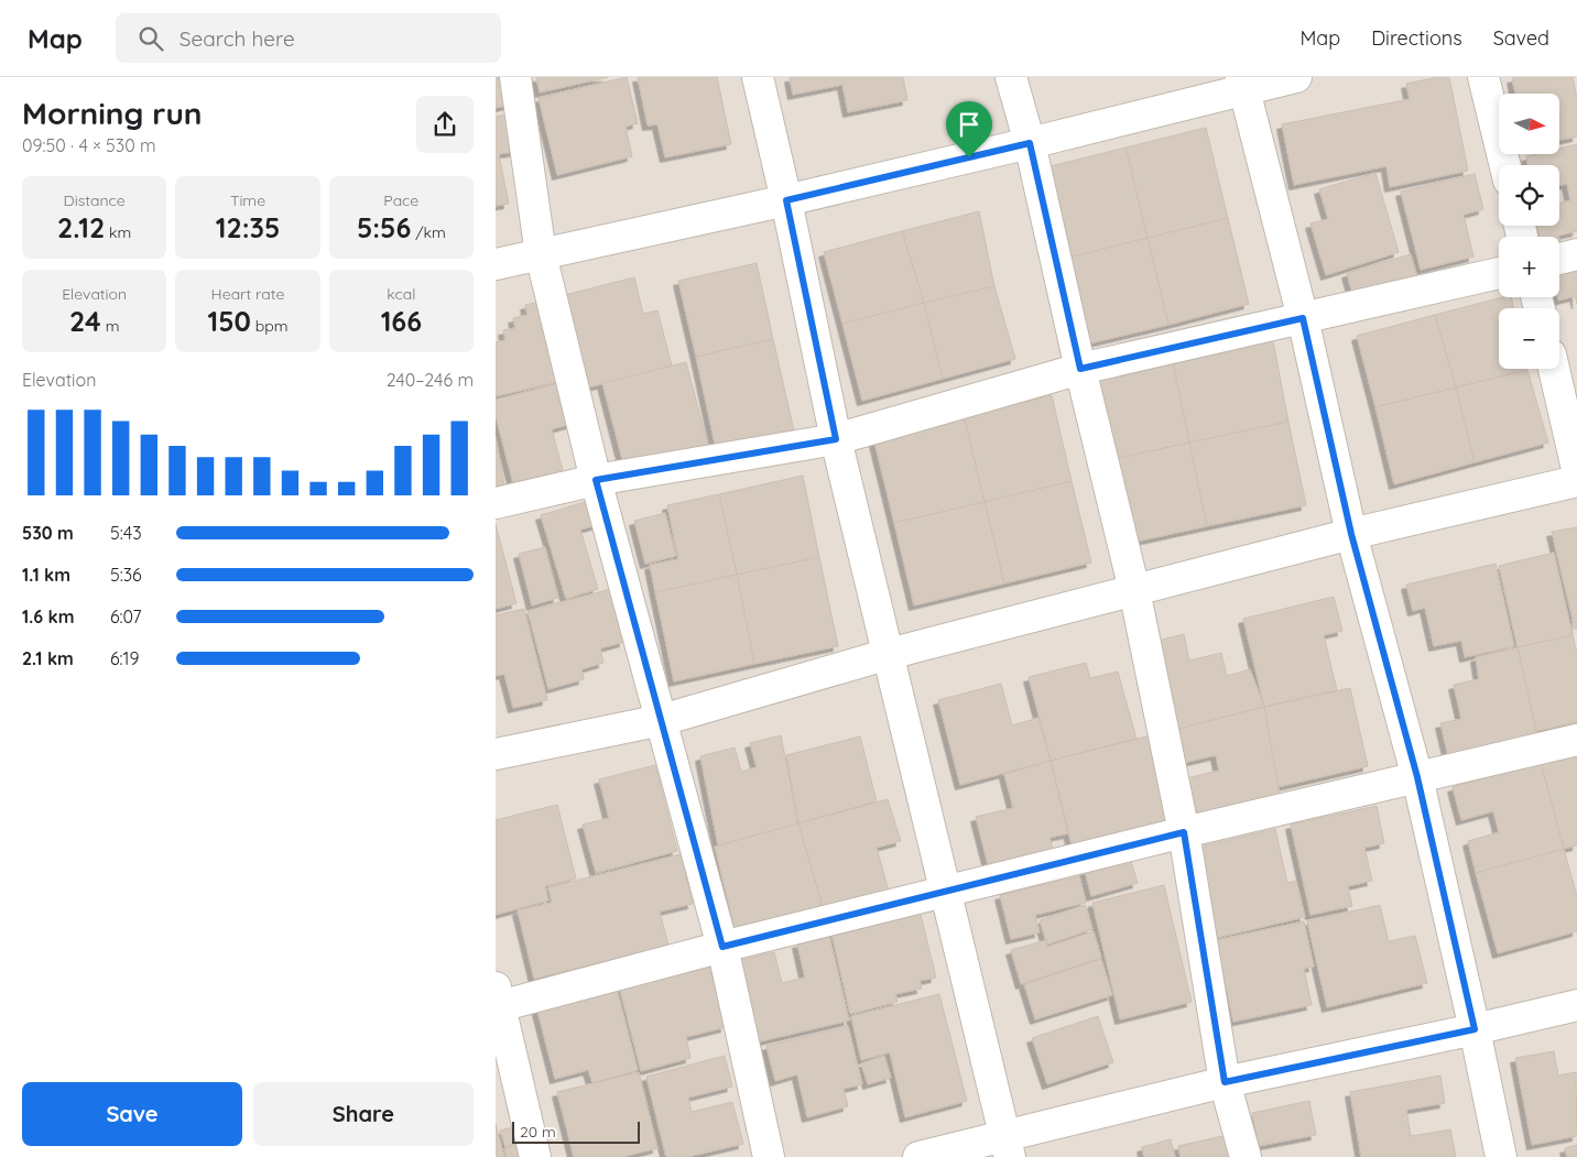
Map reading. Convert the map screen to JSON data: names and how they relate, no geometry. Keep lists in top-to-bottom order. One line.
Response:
{"scale_bar":"20 m","north":"right","page":{"header":"Map","search":"Search here","nav":["Map","Directions","Saved"],"heading":["Morning run","09:50 · 4 × 530 m"],"map_buttons":["+","−"],"stats":[["Distance","2.12 km"],["Time","12:35"],["Pace","5:56 /km"],["Elevation","24 m"],["Heart rate","150 bpm"],["kcal","166"]],"chart":["Elevation","240–246 m"],"list":[{"name":"530 m","note":"5:43"},{"name":"1.1 km","note":"5:36"},{"name":"1.6 km","note":"6:07"},{"name":"2.1 km","note":"6:19"}],"buttons":["Save","Share"],"scale":"20 m"}}
